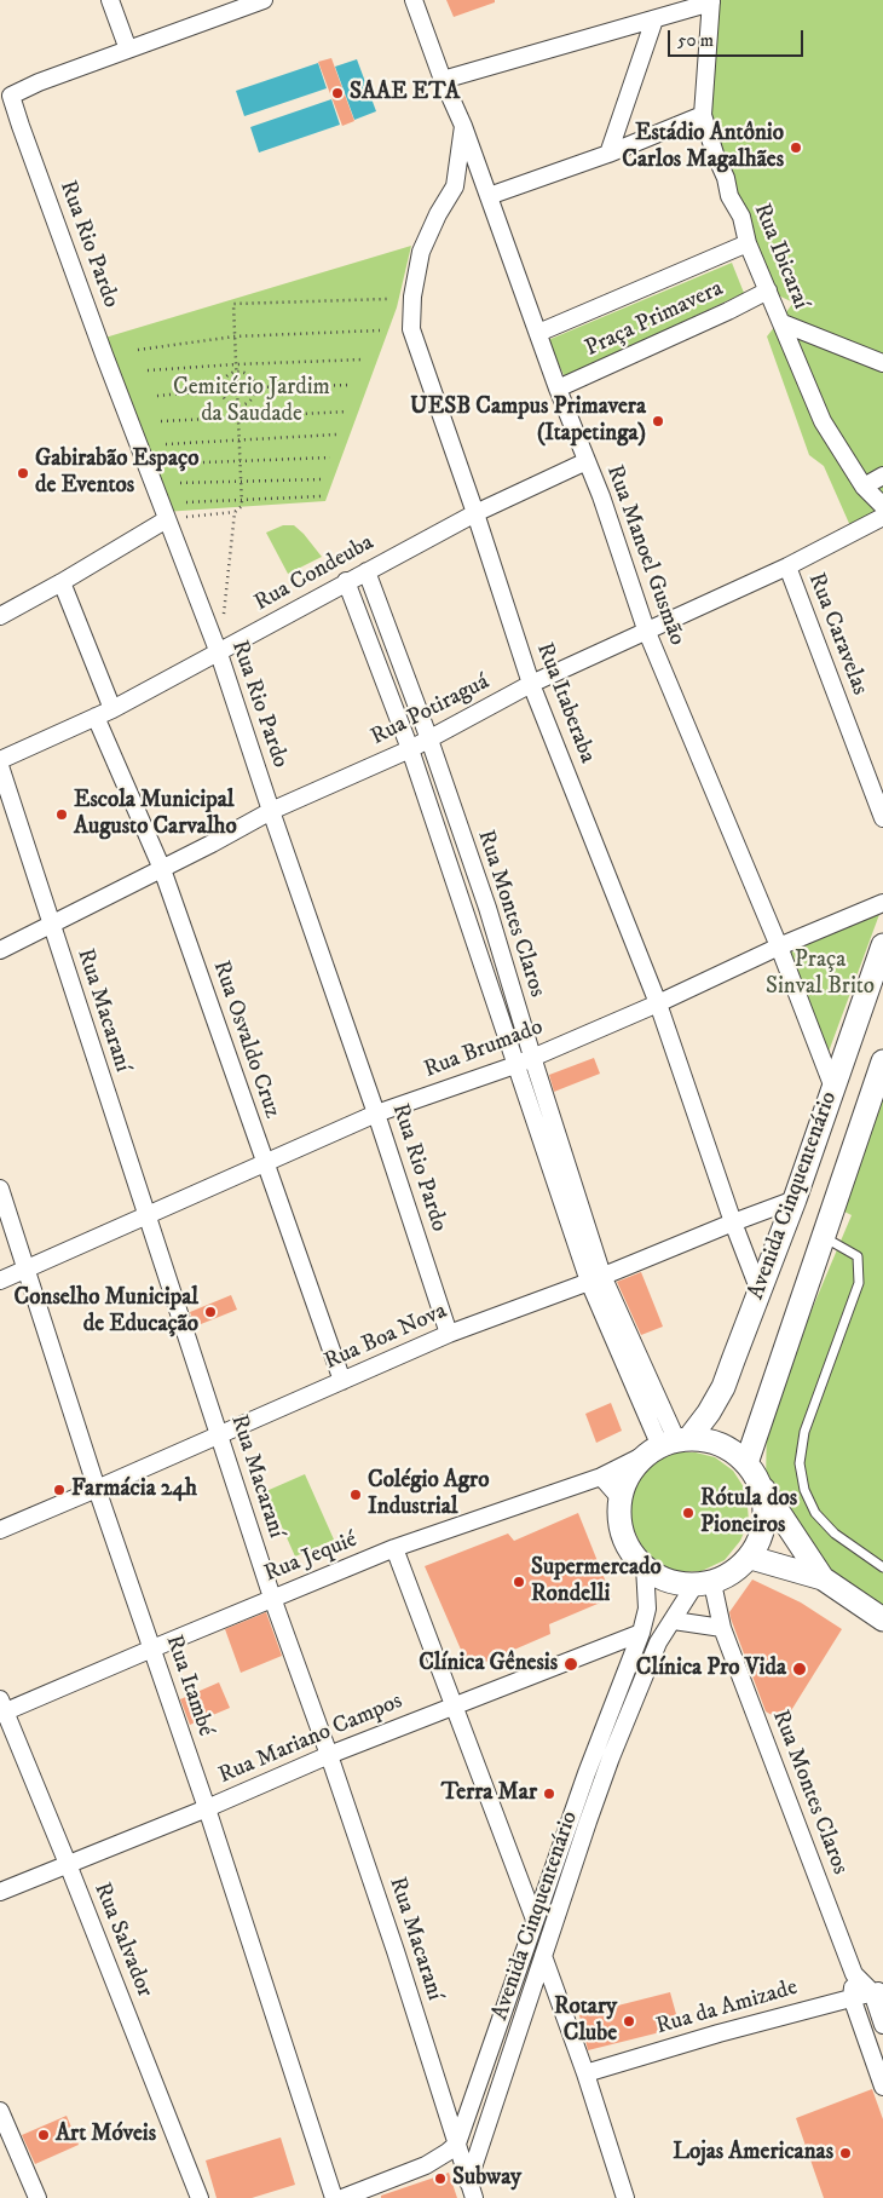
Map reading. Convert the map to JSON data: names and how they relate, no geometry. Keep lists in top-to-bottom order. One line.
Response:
{"streets":{"main road":["Avenida Cinquentenário"],"street":["Rua Rio Pardo","Rua Ibicaraí","Praça Primavera","Rua Manoel Gusmão","Rua Condeuba","Rua Caravelas","Rua Itaberaba","Rua Potiraguá","Rua Montes Claros","Rua Macaraní","Rua Osvaldo Cruz","Rua Brumado","Rua Boa Nova","Rua Jequié","Rua Itambé","Rua Mariano Campos","Rua Salvador","Rua da Amizade"]},"crossings":[["Rua Rio Pardo","Rua Condeuba"],["Rua Rio Pardo","Rua Potiraguá"],["Rua Rio Pardo","Rua Brumado"],["Rua Rio Pardo","Rua Boa Nova"],["Rua Ibicaraí","Praça Primavera"],["Praça Primavera","Rua Manoel Gusmão"],["Rua Manoel Gusmão","Rua Condeuba"],["Rua Manoel Gusmão","Rua Itaberaba"],["Rua Manoel Gusmão","Rua Potiraguá"],["Rua Manoel Gusmão","Rua Brumado"],["Rua Manoel Gusmão","Avenida Cinquentenário"],["Rua Condeuba","Rua Itaberaba"],["Rua Condeuba","Rua Montes Claros"],["Rua Condeuba","Rua Osvaldo Cruz"],["Rua Caravelas","Rua Potiraguá"],["Rua Itaberaba","Rua Potiraguá"],["Rua Itaberaba","Rua Brumado"],["Rua Itaberaba","Avenida Cinquentenário"],["Rua Itaberaba","Rua Boa Nova"],["Rua Potiraguá","Rua Montes Claros"],["Rua Potiraguá","Rua Macaraní"],["Rua Potiraguá","Rua Osvaldo Cruz"],["Rua Montes Claros","Rua Brumado"],["Rua Montes Claros","Avenida Cinquentenário"],["Rua Montes Claros","Rua Boa Nova"],["Rua Montes Claros","Rua Jequié"],["Rua Montes Claros","Rua da Amizade"],["Rua Macaraní","Rua Brumado"],["Rua Macaraní","Avenida Cinquentenário"],["Rua Macaraní","Rua Boa Nova"],["Rua Macaraní","Rua Jequié"],["Rua Macaraní","Rua Mariano Campos"],["Rua Osvaldo Cruz","Rua Brumado"],["Rua Osvaldo Cruz","Rua Boa Nova"],["Rua Brumado","Rua Itambé"],["Avenida Cinquentenário","Rua Boa Nova"],["Avenida Cinquentenário","Rua Jequié"],["Avenida Cinquentenário","Rua Mariano Campos"],["Rua Boa Nova","Rua Itambé"],["Rua Jequié","Rua Itambé"],["Rua Jequié","Rua Salvador"],["Rua Itambé","Rua Mariano Campos"],["Rua Mariano Campos","Rua Salvador"]],"parks":["Cemitério Jardim da Saudade","Praça Sinval Brito"],"places":["SAAE ETA","Estádio Antônio Carlos Magalhães","UESB Campus Primavera (Itapetinga)","Gabirabão Espaço de Eventos","Escola Municipal Augusto Carvalho","Conselho Municipal de Educação","Farmácia 24h","Colégio Agro Industrial","Rótula dos Pioneiros","Supermercado Rondelli","Clínica Gênesis","Clínica Pro Vida","Terra Mar","Rotary Clube","Art Móveis","Lojas Americanas","Subway"],"scale_bar":"50 m"}
